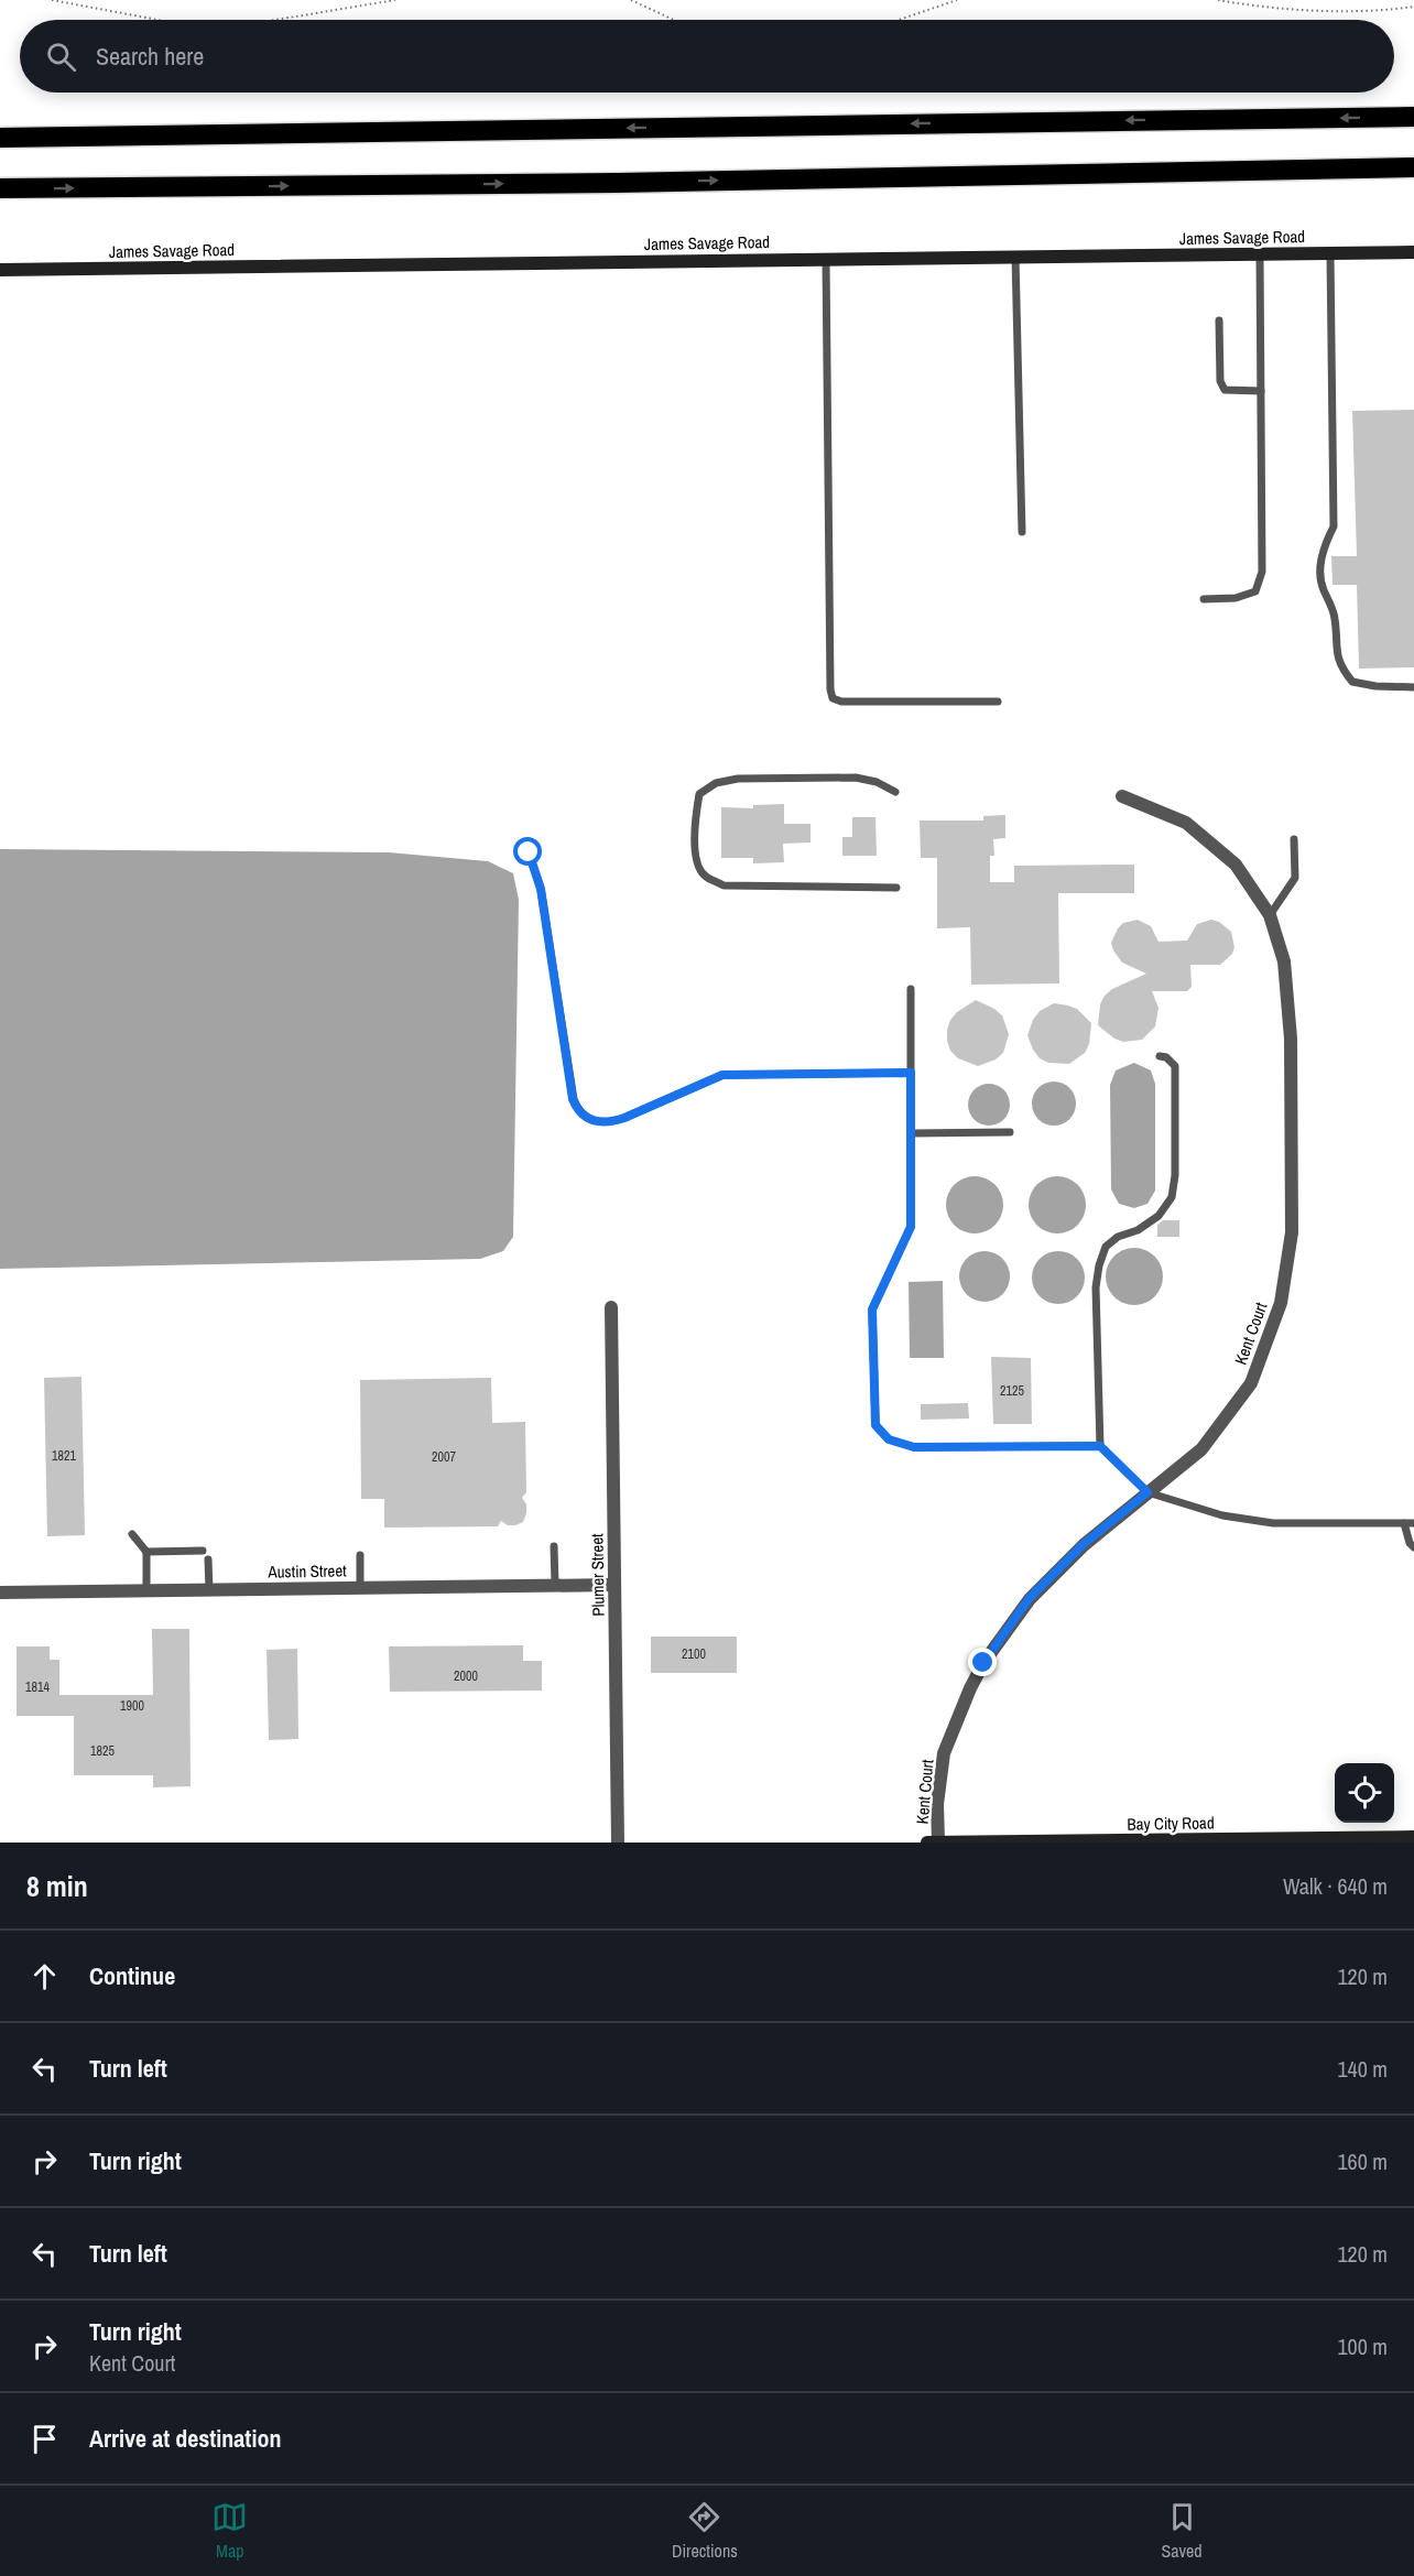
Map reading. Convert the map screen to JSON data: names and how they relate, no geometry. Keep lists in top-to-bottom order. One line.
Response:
{"streets":{"street":["James Savage Road","Kent Court","Austin Street","Plumer Street","Bay City Road"]},"crossings":[["Kent Court","Bay City Road"],["Austin Street","Plumer Street"]],"house_numbers":["2125","1821","2007","2100","2000","1814","1900","1825"],"page":{"search":"Search here","heading":["8 min","Walk · 640 m"],"list":[["Continue","120 m"],["Turn left","140 m"],["Turn right","160 m"],["Turn left","120 m"],["Turn right","Kent Court","100 m"],"Arrive at destination"],"nav":["Map","Directions","Saved"]}}
